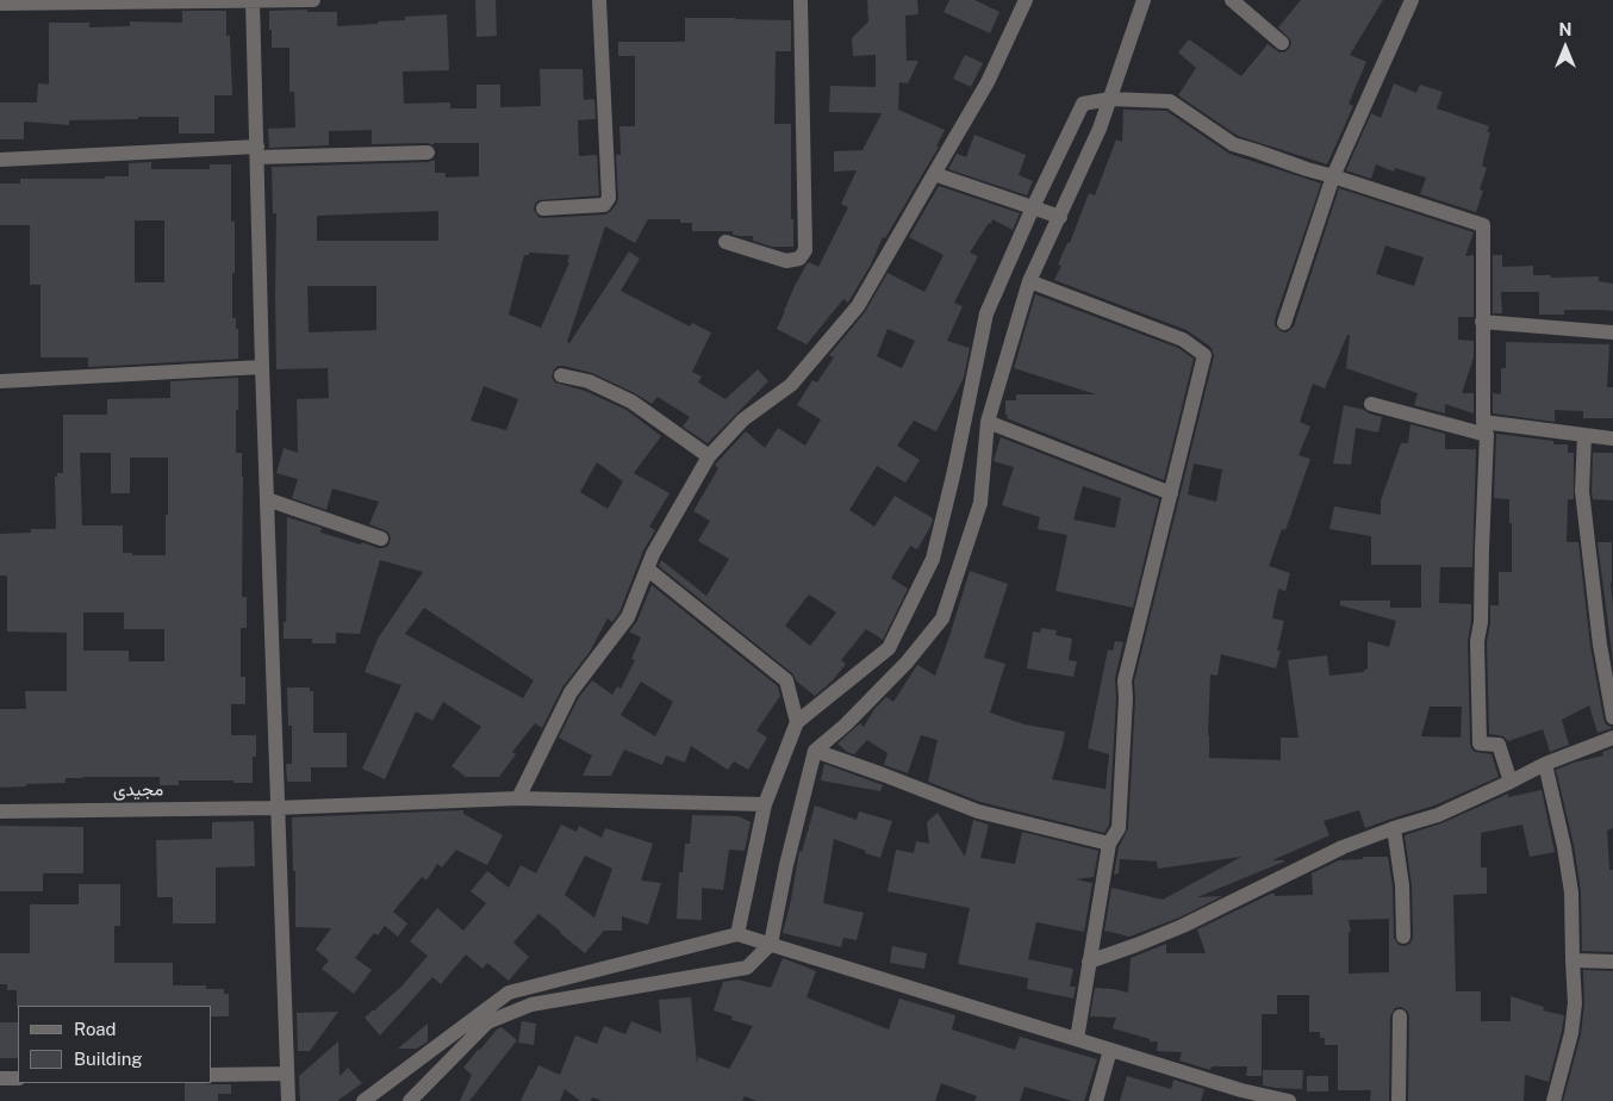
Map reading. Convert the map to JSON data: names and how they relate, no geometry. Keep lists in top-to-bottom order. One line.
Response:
{"streets":{"street":["مجیدی"]},"legend":["Road","Building"],"north":"top"}
